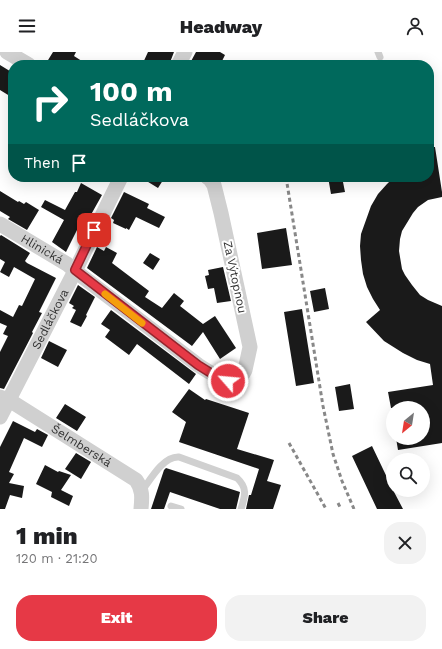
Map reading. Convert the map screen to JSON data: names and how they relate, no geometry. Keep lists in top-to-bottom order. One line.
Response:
{"streets":{"street":["Hlinická","Za Výtopnou","Sedláčkova","Šelmberská"]},"crossings":[["Hlinická","Za Výtopnou"],["Hlinická","Sedláčkova"],["Sedláčkova","Šelmberská"]],"north":"bottom left","page":{"header":"Headway","turn":["100 m","Sedláčkova"],"then":"Then","heading":["1 min","120 m · 21:20"],"buttons":["Exit","Share"]}}
